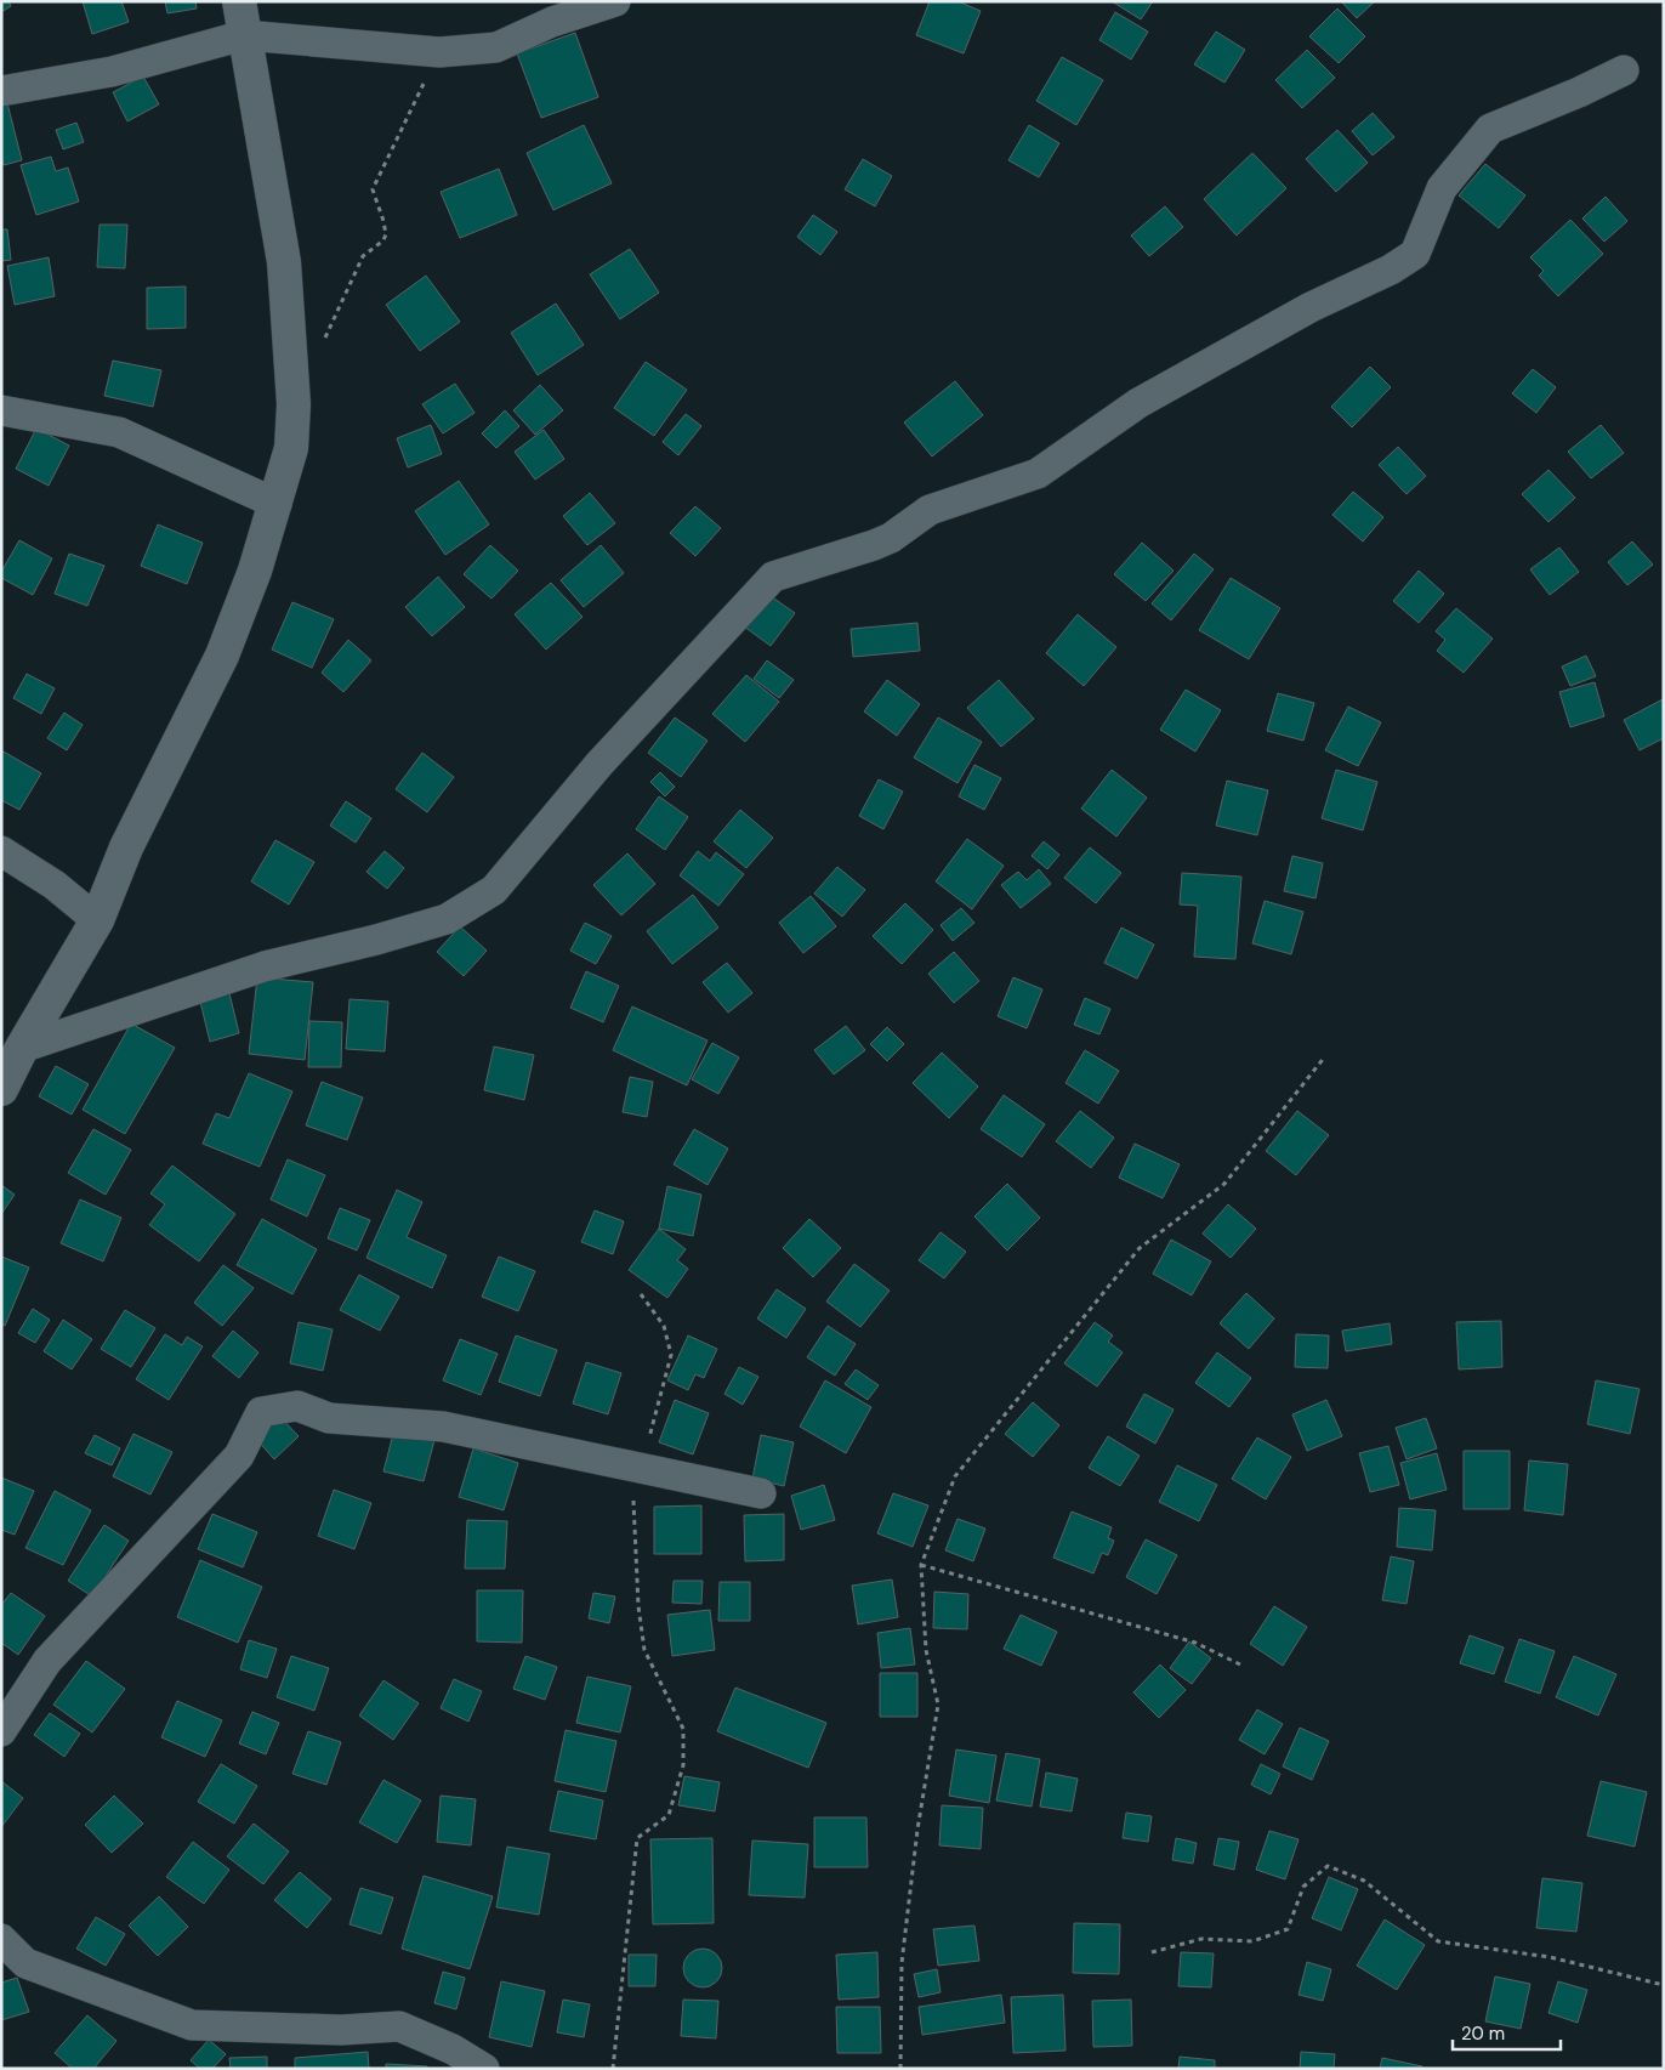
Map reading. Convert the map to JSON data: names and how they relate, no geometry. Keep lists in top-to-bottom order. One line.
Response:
{"scale_bar":"20 m"}
